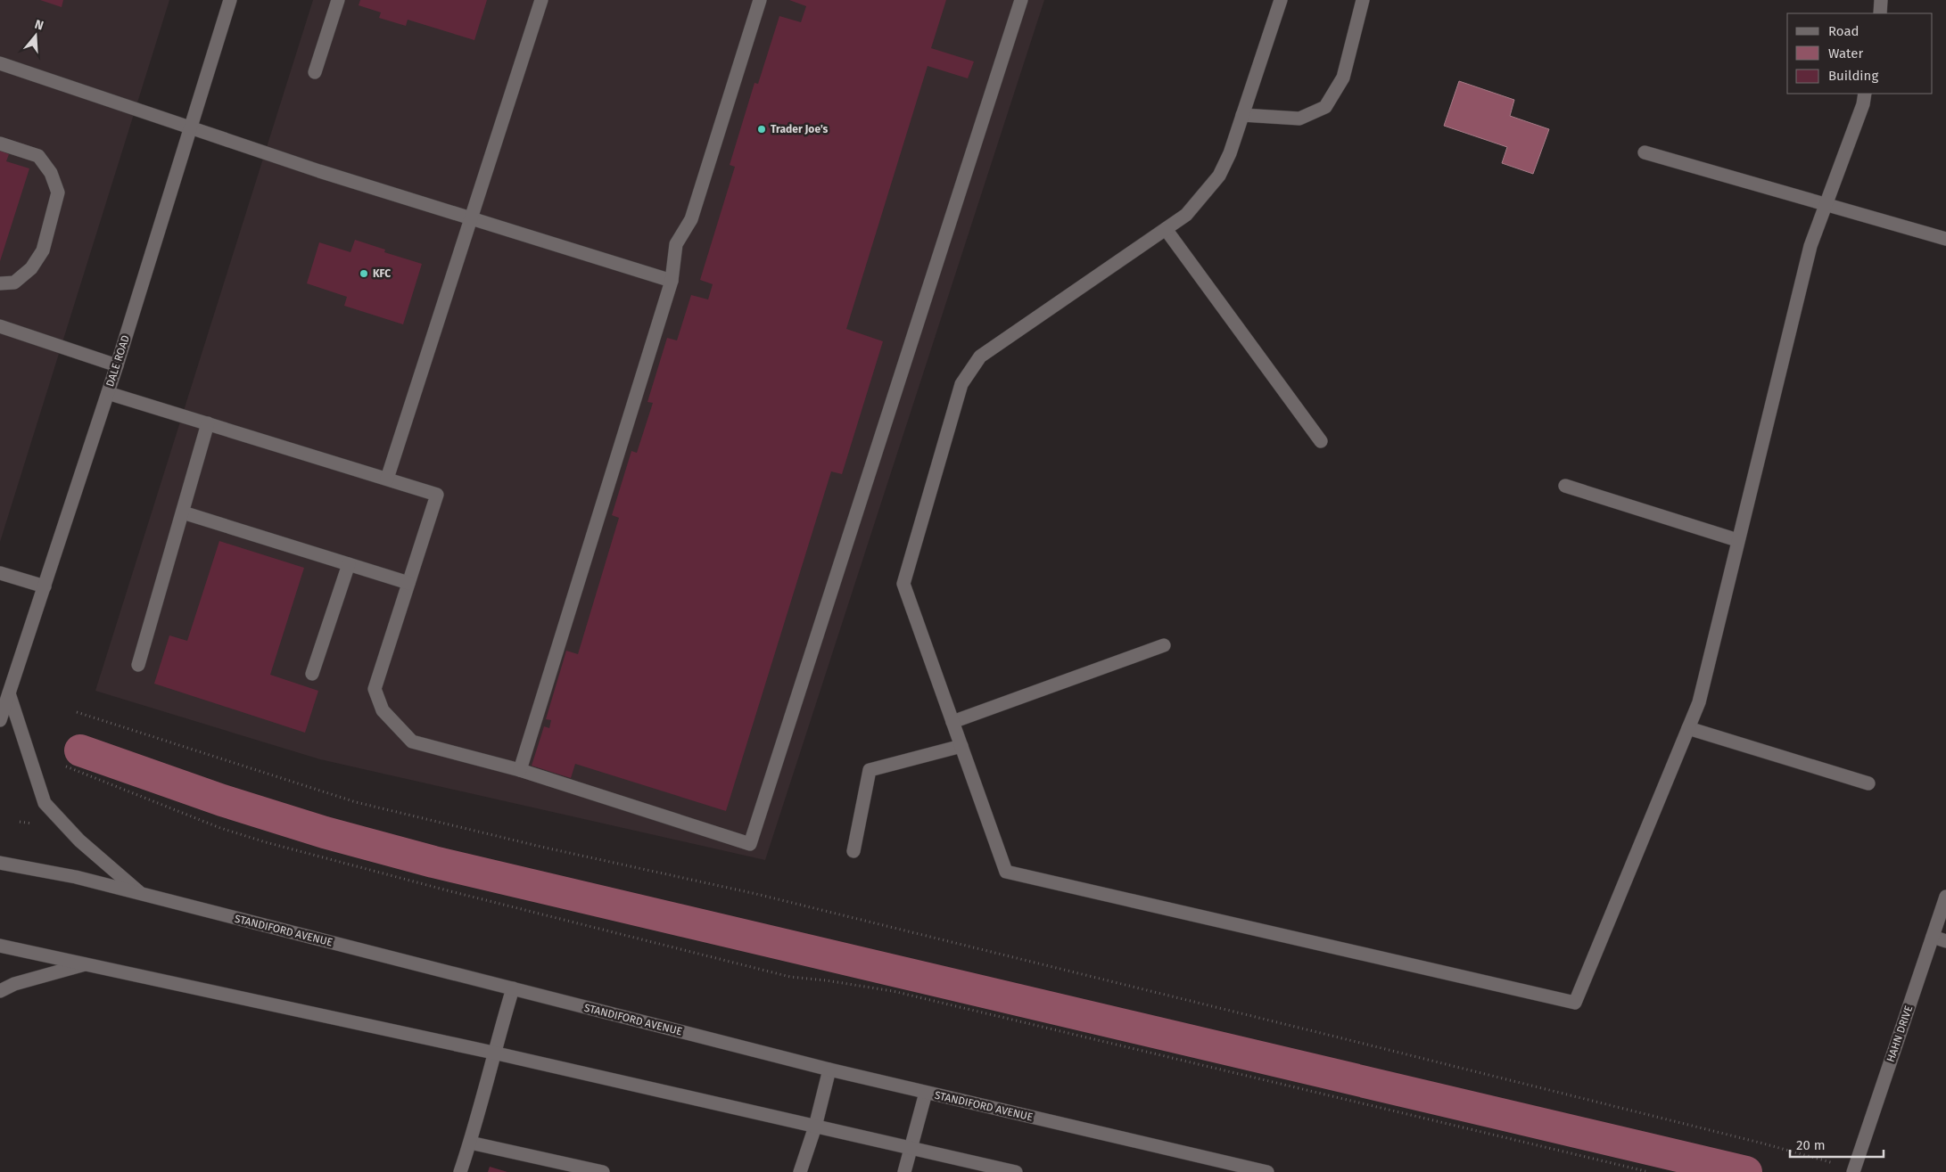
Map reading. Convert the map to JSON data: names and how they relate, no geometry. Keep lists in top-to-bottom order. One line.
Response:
{"streets":{"main road":["DALE ROAD","STANDIFORD AVENUE","HAHN DRIVE"]},"places":["Trader Joe's","KFC"],"legend":["Road","Water","Building"],"scale_bar":"20 m","north":"top"}
